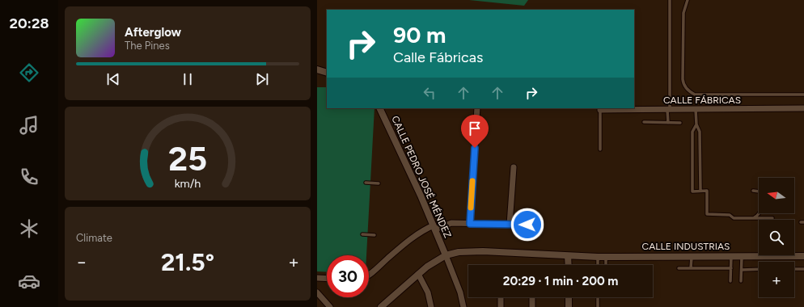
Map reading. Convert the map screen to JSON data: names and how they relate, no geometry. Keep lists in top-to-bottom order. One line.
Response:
{"streets":{"street":["CALLE FÁBRICAS","CALLE PEDRO JOSÉ MÉNDEZ","CALLE INDUSTRIAS"]},"crossings":[["CALLE PEDRO JOSÉ MÉNDEZ","CALLE INDUSTRIAS"]],"north":"left","page":{"tabs":"20:28","turn":["90 m","Calle Fábricas"],"song":["Afterglow","The Pines"],"map_buttons":"+","tile":"Climate","heat":["−","21.5°","+"],"limit":"30","trip":"20:29 · 1 min · 200 m","gauge":["25","km/h"]}}
